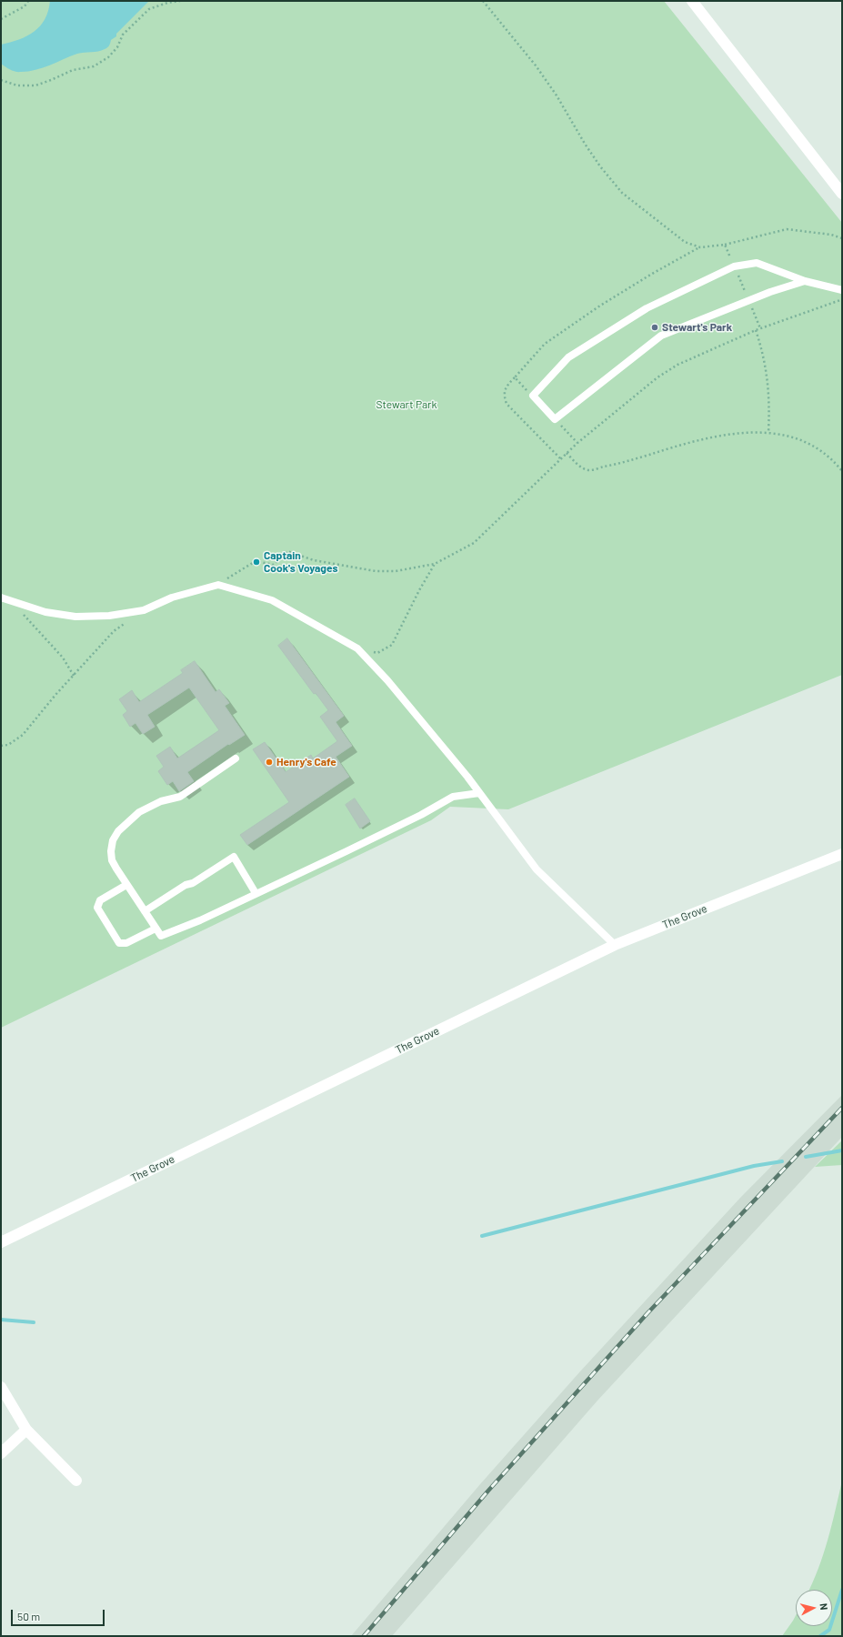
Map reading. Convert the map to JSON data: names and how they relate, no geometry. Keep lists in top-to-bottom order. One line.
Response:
{"streets":{"street":["The Grove"]},"parks":["Stewart Park"],"places":["Stewart's Park","Captain Cook's Voyages","Henry's Cafe"],"scale_bar":"50 m","north":"right"}
